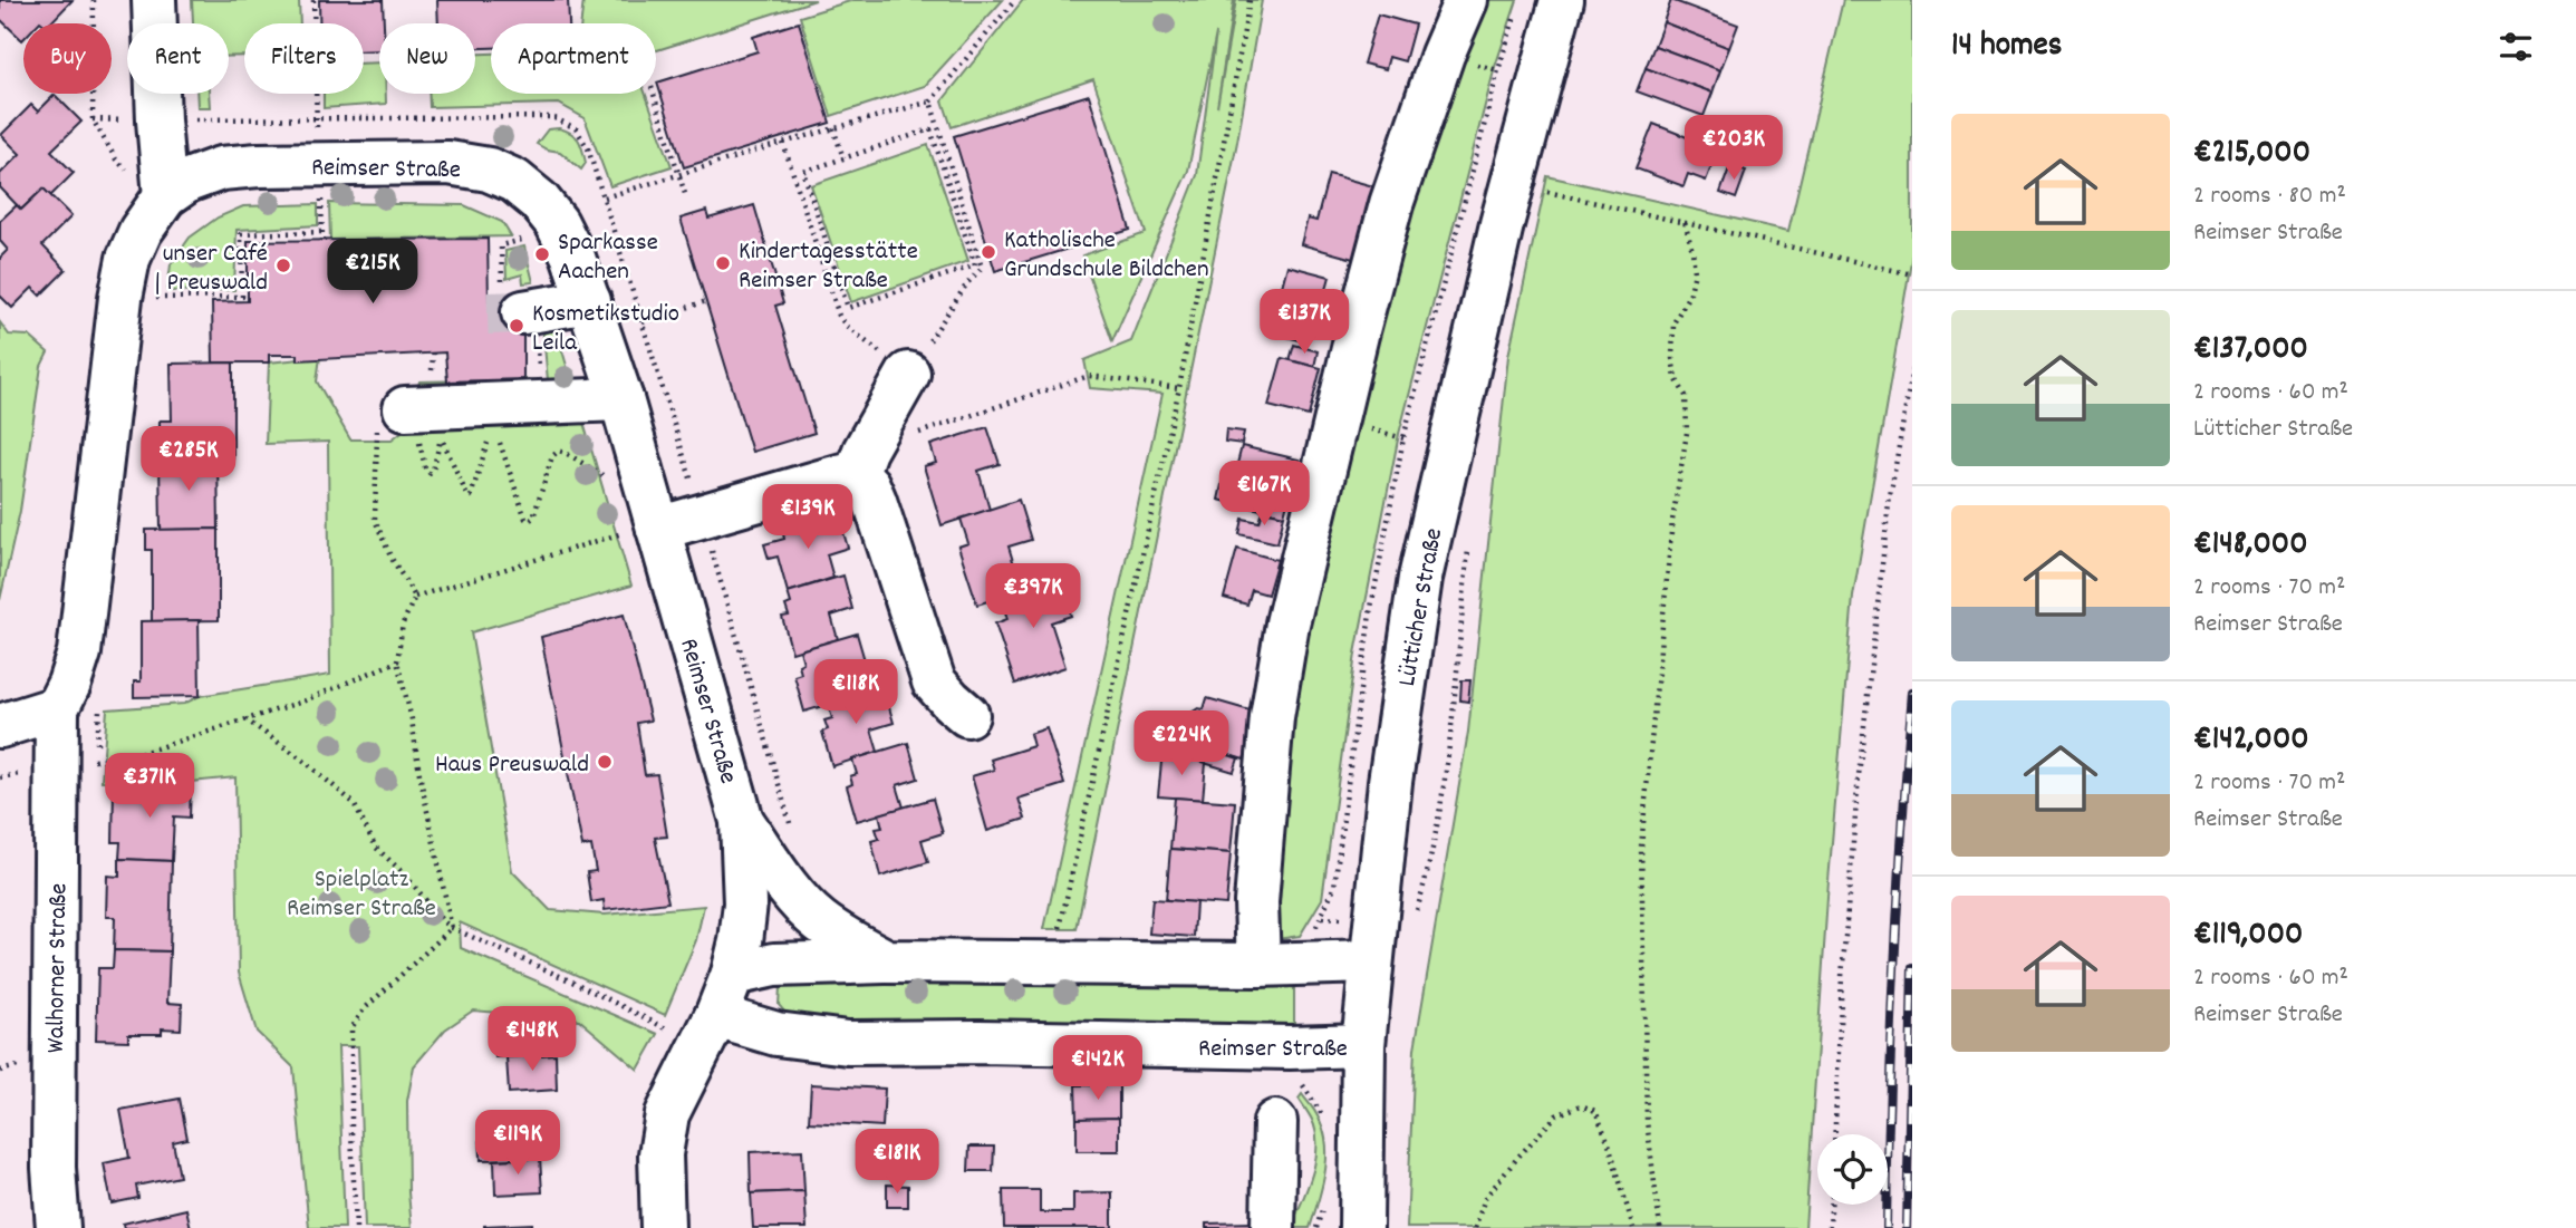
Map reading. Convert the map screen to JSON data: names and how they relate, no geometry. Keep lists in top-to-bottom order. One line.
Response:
{"streets":{"street":["Reimser Straße","Lütticher Straße","Walhorner Straße"]},"crossings":[["Reimser Straße","Lütticher Straße"],["Reimser Straße","Walhorner Straße"]],"parks":["Spielplatz Reimser Straße"],"places":["Katholische Grundschule Bildchen","Sparkasse Aachen","Kindertagesstätte Reimser Straße","unser Café | Preuswald","Kosmetikstudio Leila","Haus Preuswald"],"page":{"heading":"14 homes","chip":["Buy","Rent","Filters","New","Apartment"],"list":[{"name":"€215,000","note":"2 rooms · 80 m² · Reimser Straße"},{"name":"€137,000","note":"2 rooms · 60 m² · Lütticher Straße"},{"name":"€148,000","note":"2 rooms · 70 m² · Reimser Straße"},{"name":"€142,000","note":"2 rooms · 70 m² · Reimser Straße"},{"name":"€119,000","note":"2 rooms · 60 m² · Reimser Straße"}],"price":["€203K","€215K","€137K","€285K","€167K","€139K","€397K","€118K","€224K","€371K","€148K","€142K","€119K","€181K"]}}
